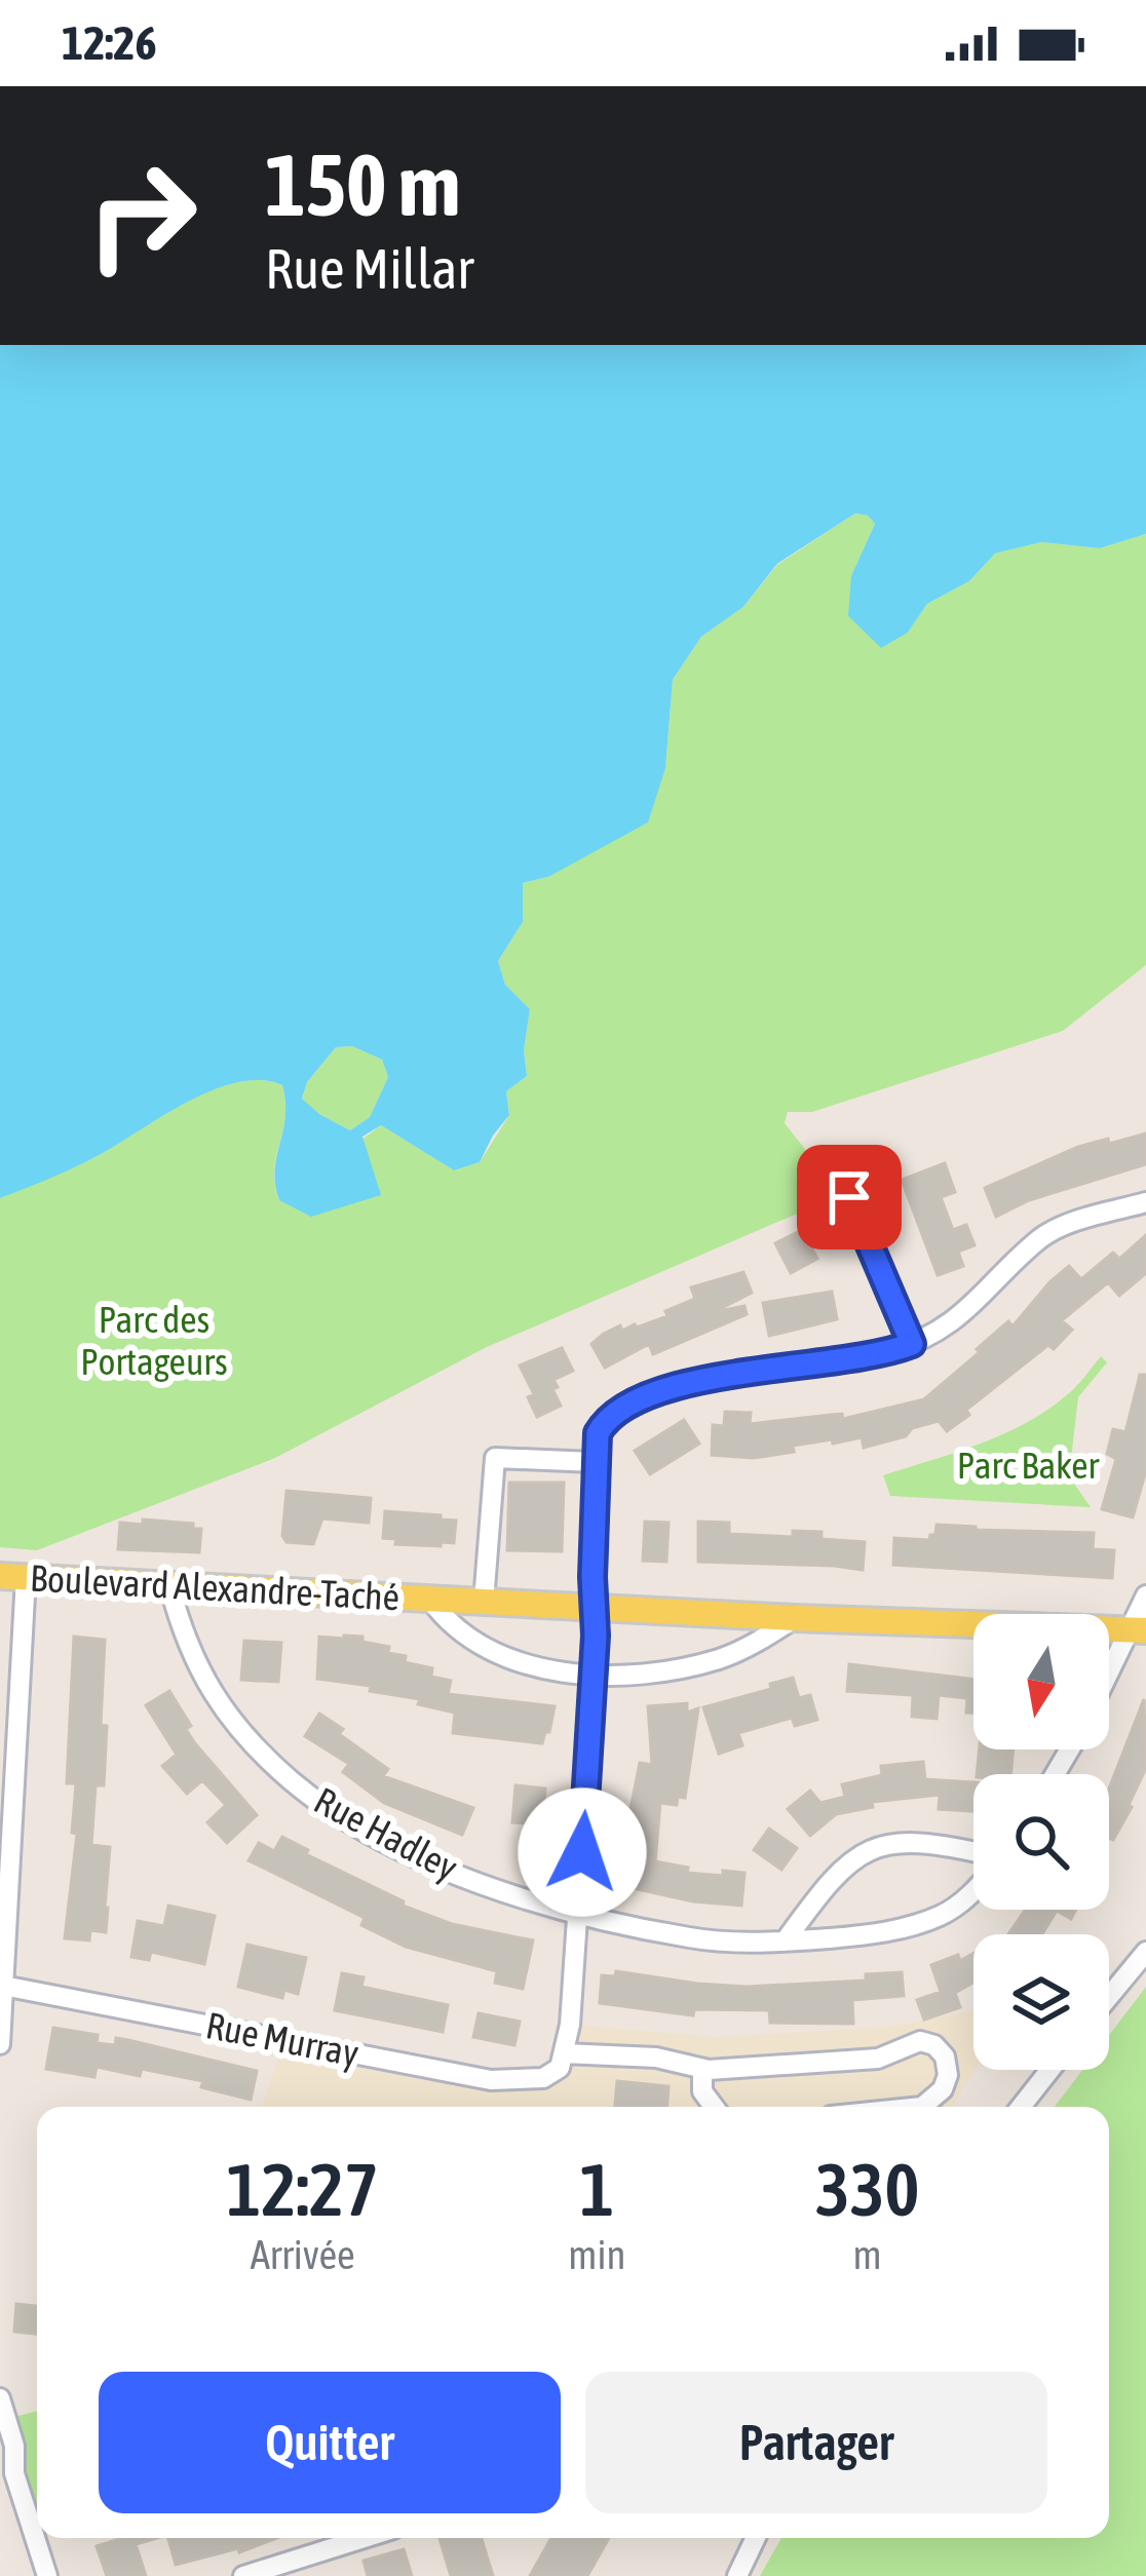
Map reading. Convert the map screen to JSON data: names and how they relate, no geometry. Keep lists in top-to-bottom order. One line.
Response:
{"streets":{"main road":["Boulevard Alexandre-Taché"],"street":["Rue Hadley","Rue Murray"]},"crossings":[["Boulevard Alexandre-Taché","Rue Hadley"]],"parks":["Parc des Portageurs","Parc Baker"],"north":"bottom","page":{"status":"12:26","turn":["150 m","Rue Millar"],"eta":["12:27","Arrivée","1","min","330","m"],"buttons":["Quitter","Partager"]}}
